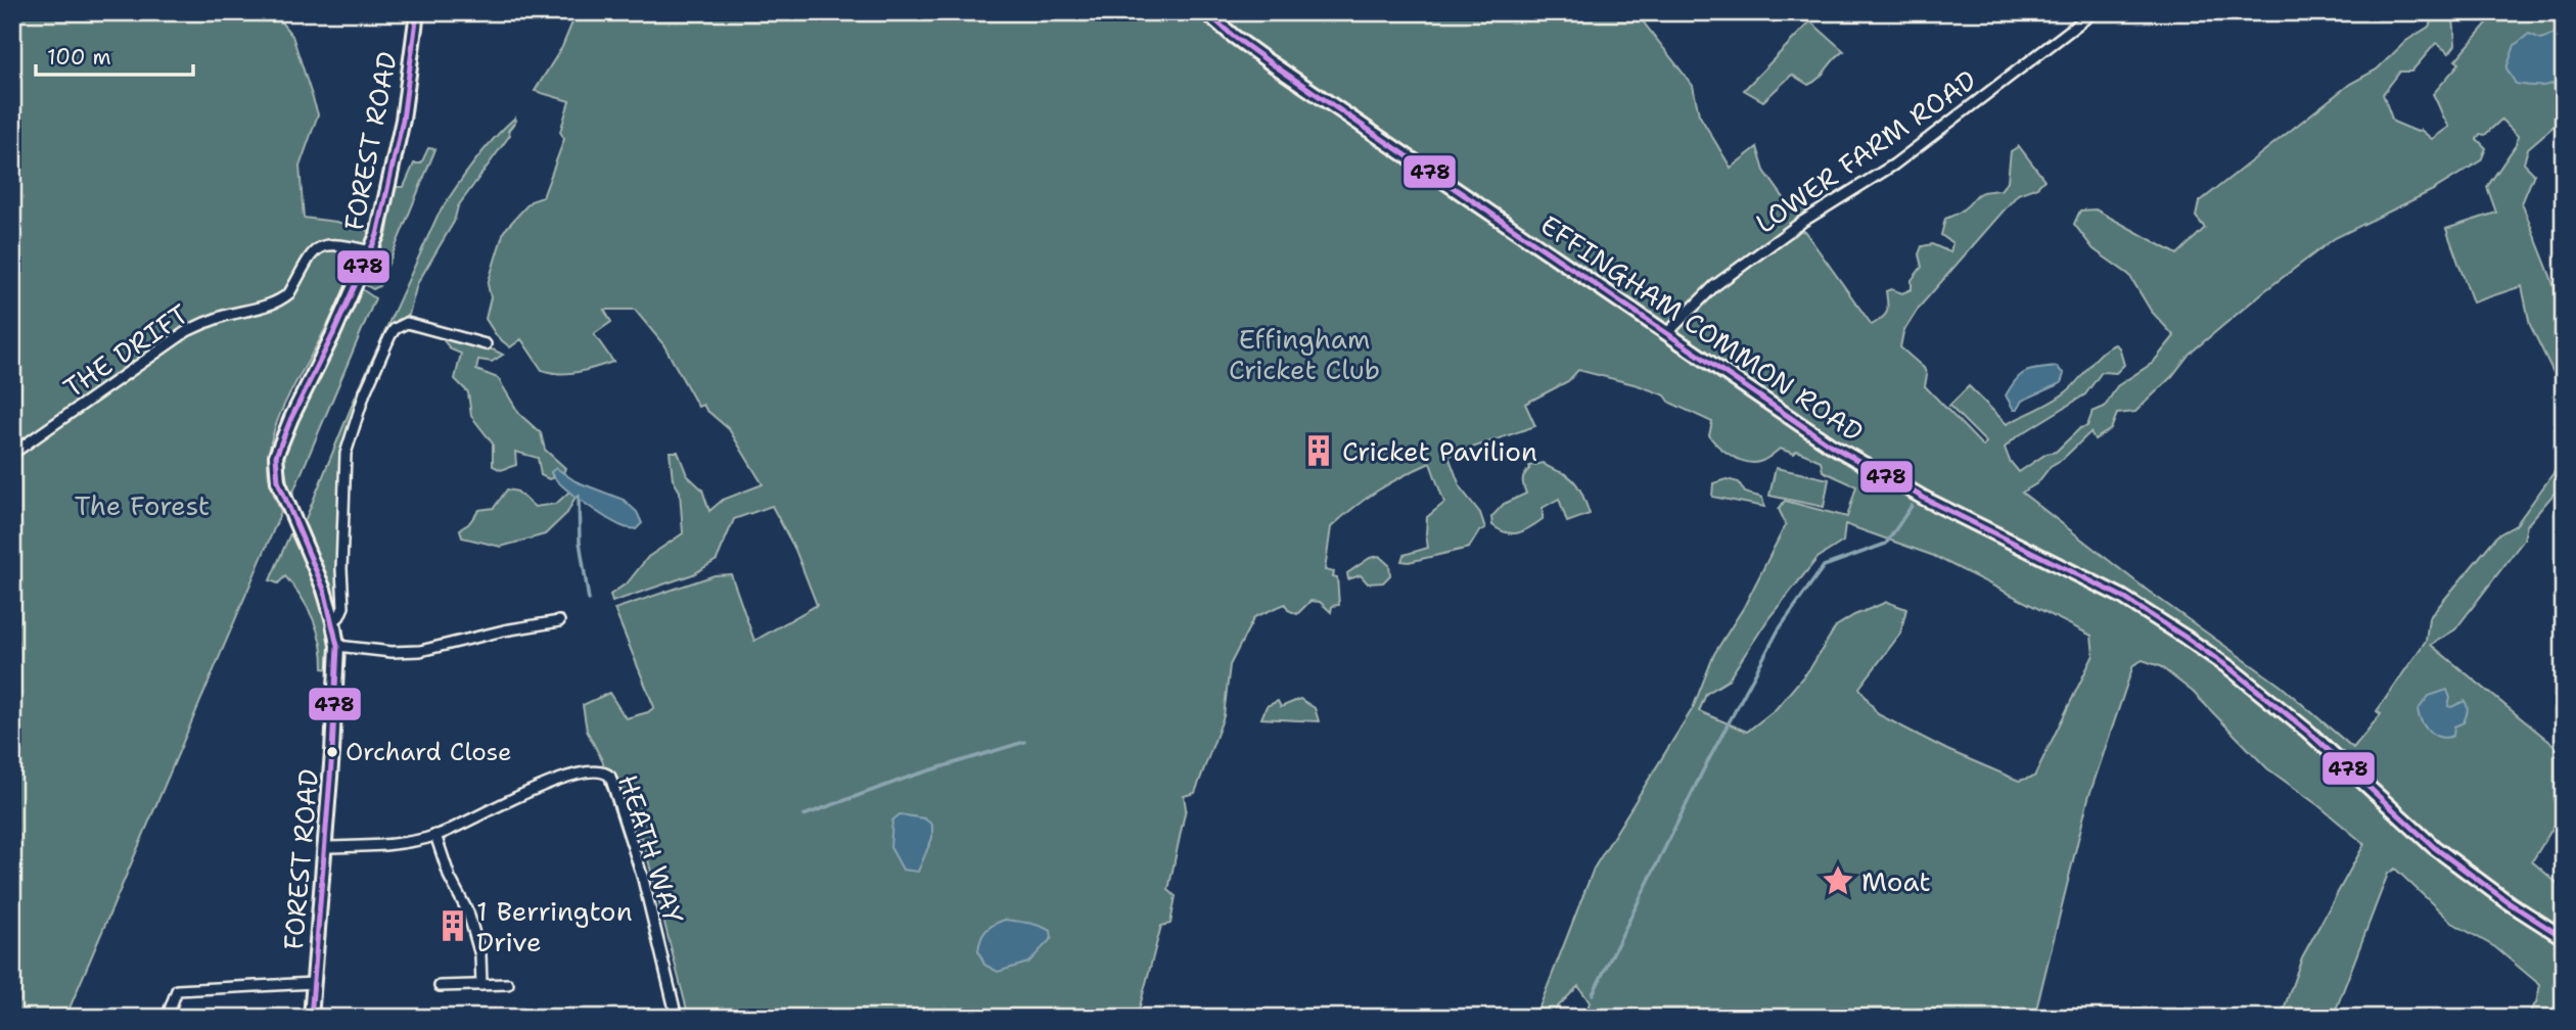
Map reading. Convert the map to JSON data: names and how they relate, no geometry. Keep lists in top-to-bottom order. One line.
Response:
{"streets":{"street":["FOREST ROAD","LOWER FARM ROAD","EFFINGHAM COMMON ROAD","THE DRIFT","HEATH WAY"]},"crossings":[["FOREST ROAD","THE DRIFT"],["FOREST ROAD","HEATH WAY"],["LOWER FARM ROAD","EFFINGHAM COMMON ROAD"]],"parks":["Effingham Cricket Club","The Forest"],"places":{"building":["Cricket Pavilion","1 Berrington Drive"],"other":["Orchard Close"],"place":["Moat"]},"lines":["transit line 478"],"scale_bar":"100 m"}
